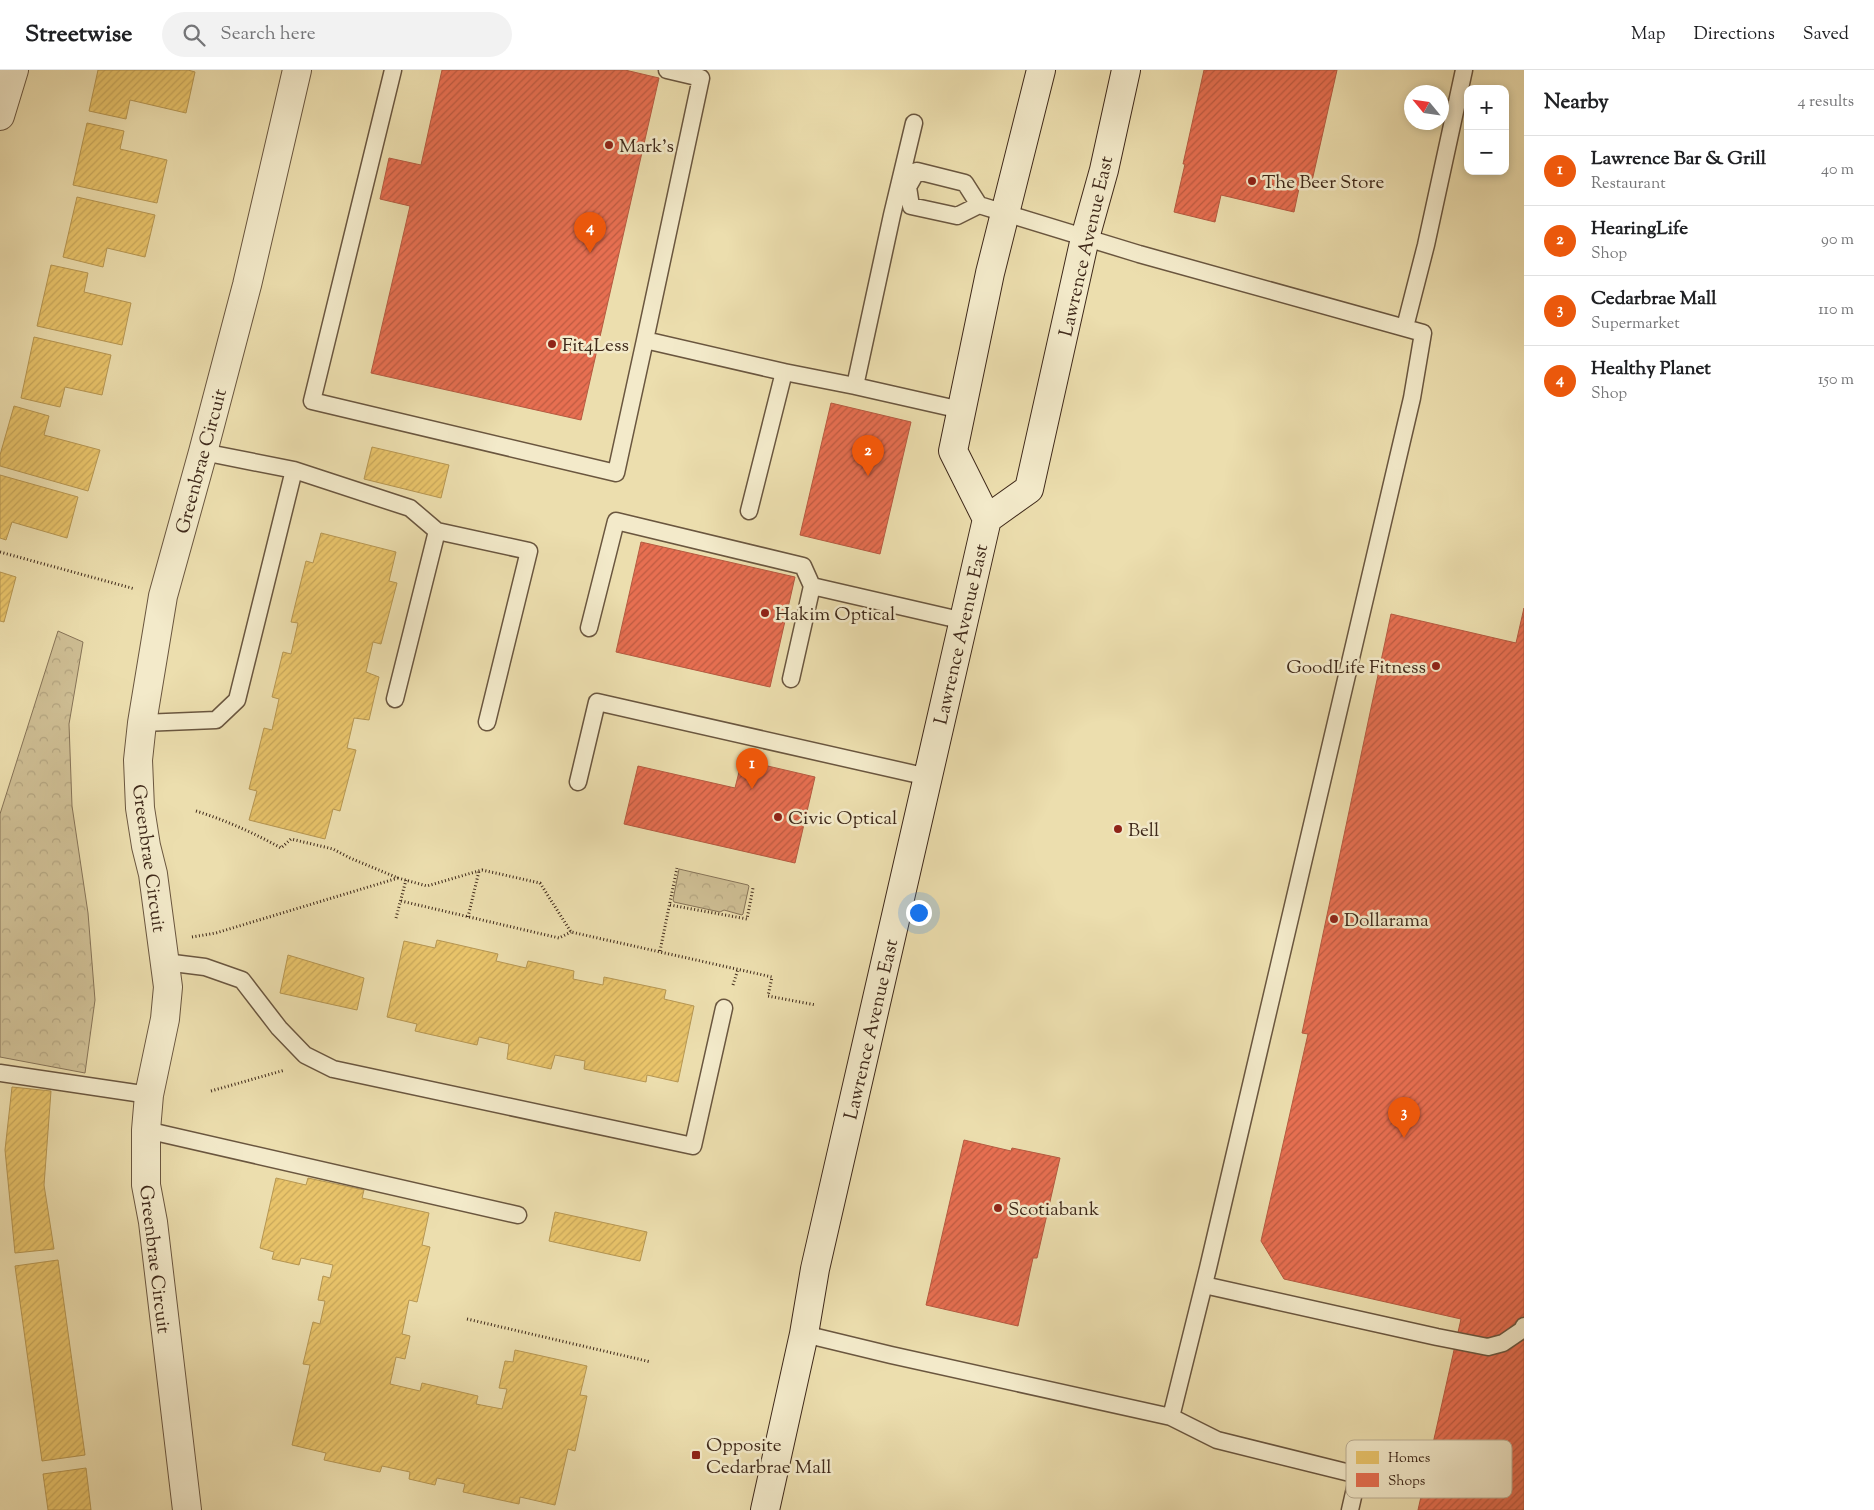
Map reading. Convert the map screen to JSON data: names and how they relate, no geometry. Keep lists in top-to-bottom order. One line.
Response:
{"streets":{"main road":["Lawrence Avenue East","Greenbrae Circuit"]},"places":{"other":["Mark's","The Beer Store","Fit4Less","Hakim Optical","GoodLife Fitness","Civic Optical","Bell","Dollarama","Scotiabank"],"transit":["Opposite Cedarbrae Mall"]},"legend":["Homes","Shops"],"north":"top left","page":{"header":"Streetwise","search":"Search here","nav":["Map","Directions","Saved"],"heading":["Nearby","4 results"],"map_buttons":["+","−"],"list":[{"mark":"1","name":"Lawrence Bar & Grill","note":"Restaurant","value":"40 m"},{"mark":"2","name":"HearingLife","note":"Shop","value":"90 m"},{"mark":"3","name":"Cedarbrae Mall","note":"Supermarket","value":"110 m"},{"mark":"4","name":"Healthy Planet","note":"Shop","value":"150 m"}],"pins":["4","2","1","3"]}}
